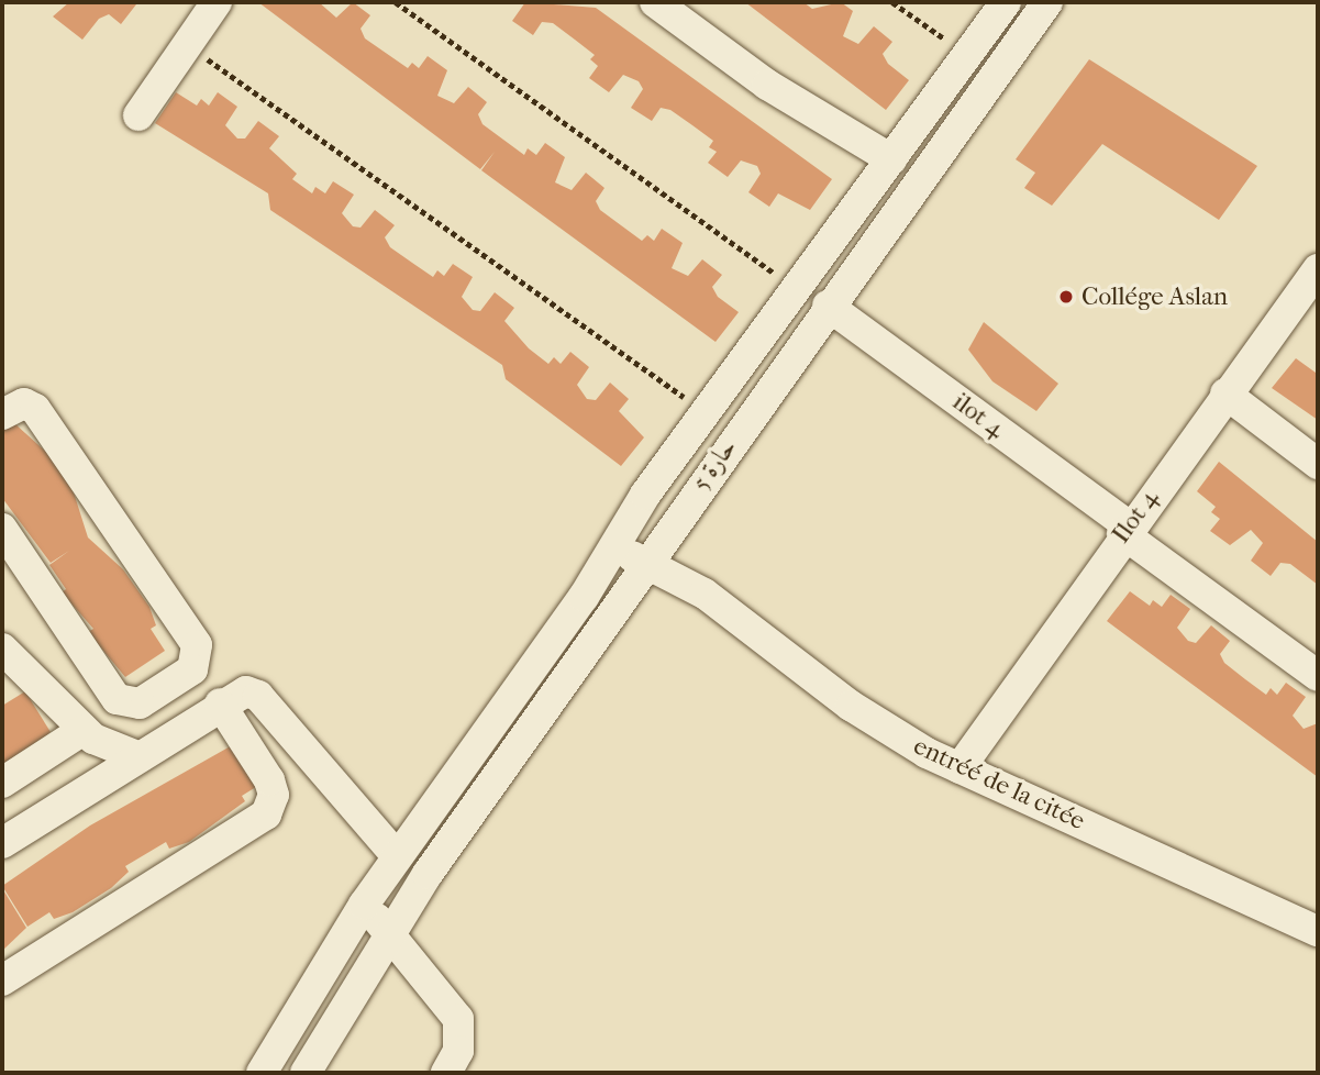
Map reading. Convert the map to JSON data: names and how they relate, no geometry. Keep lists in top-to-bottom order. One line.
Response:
{"streets":{"street":["ilot 4","حارة 5","Ilot 4","entréé de la citée"]},"crossings":[["ilot 4","حارة 5"],["ilot 4","Ilot 4"],["حارة 5","entréé de la citée"],["Ilot 4","entréé de la citée"]],"places":["Collége Aslan"]}
